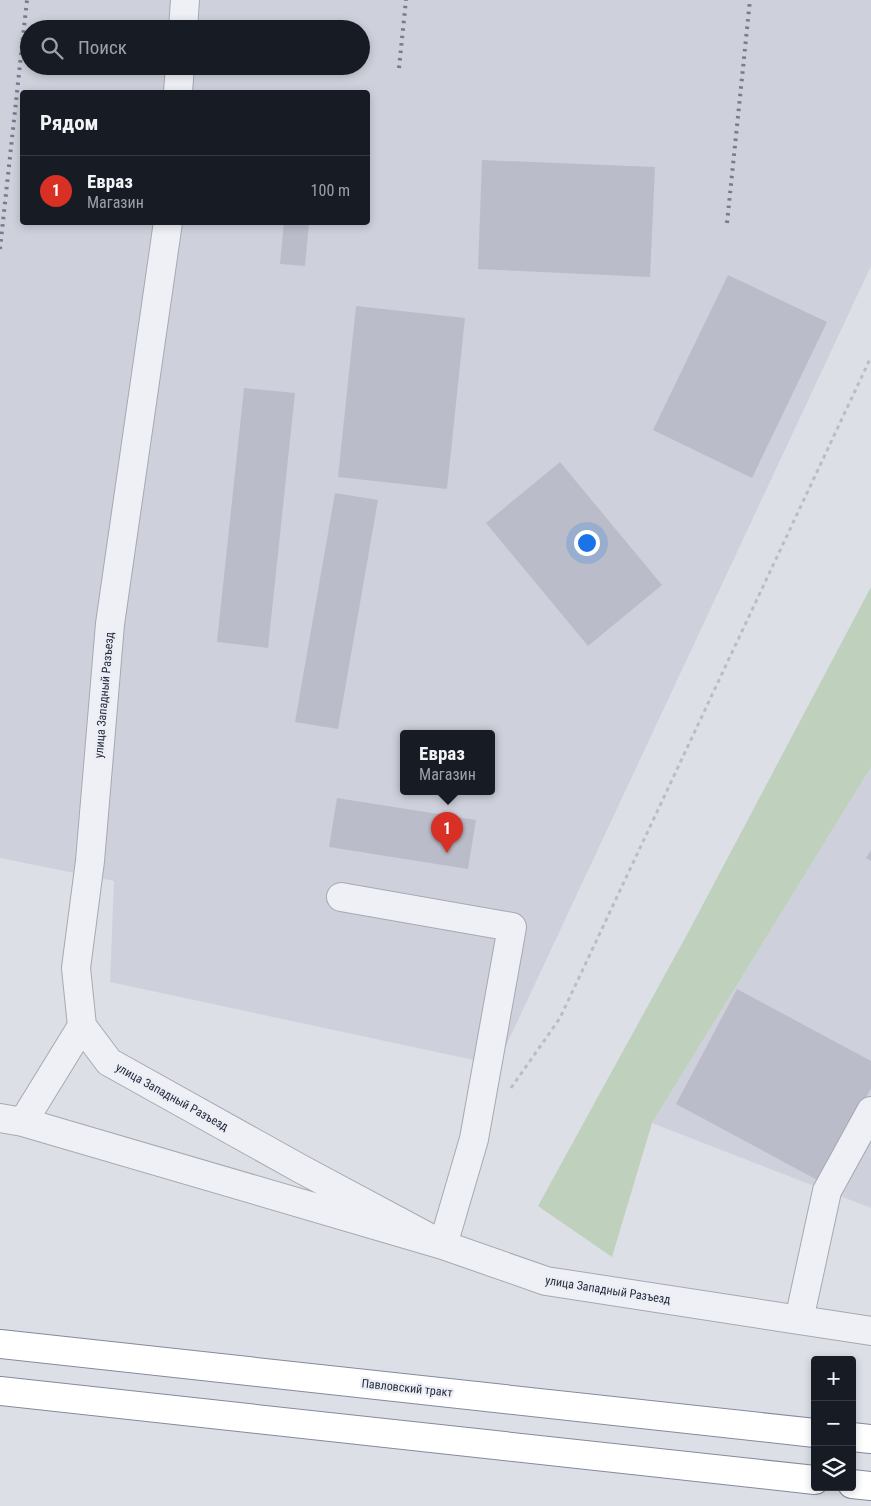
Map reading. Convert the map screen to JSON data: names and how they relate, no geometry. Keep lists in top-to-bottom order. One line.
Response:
{"streets":{"highway":["Павловский тракт"],"street":["улица Западный Разъезд"]},"page":{"search":"Поиск","heading":"Рядом","list":[{"mark":"1","name":"Евраз","note":"Магазин","value":"100 m"}],"popup":["Евраз","Магазин"],"pins":"1","map_buttons":["+","−"]}}
